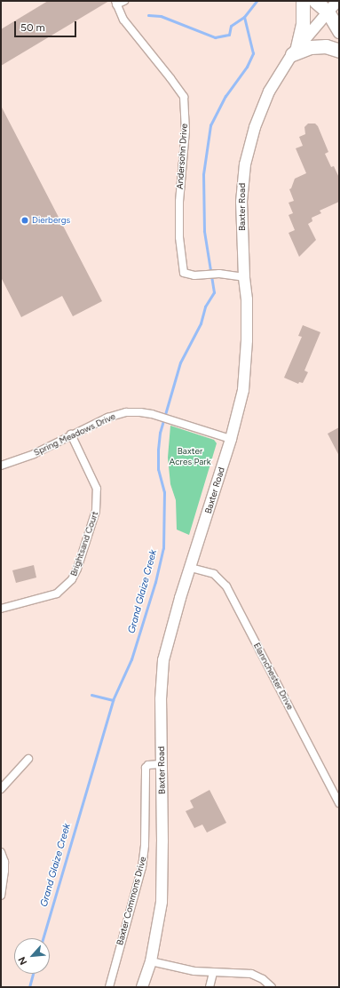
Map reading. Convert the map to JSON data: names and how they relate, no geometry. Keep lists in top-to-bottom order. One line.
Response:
{"streets":{"main road":["Baxter Road"],"street":["Andersohn Drive","Spring Meadows Drive","Brightsand Court","Elannchester Drive","Baxter Commons Drive"]},"crossings":[["Andersohn Drive","Baxter Road"],["Baxter Road","Spring Meadows Drive"],["Baxter Road","Elannchester Drive"],["Baxter Road","Baxter Commons Drive"],["Spring Meadows Drive","Brightsand Court"]],"water":["Grand Glaize Creek"],"parks":["Baxter Acres Park"],"places":["Dierbergs"],"scale_bar":"50 m","north":"bottom left"}
